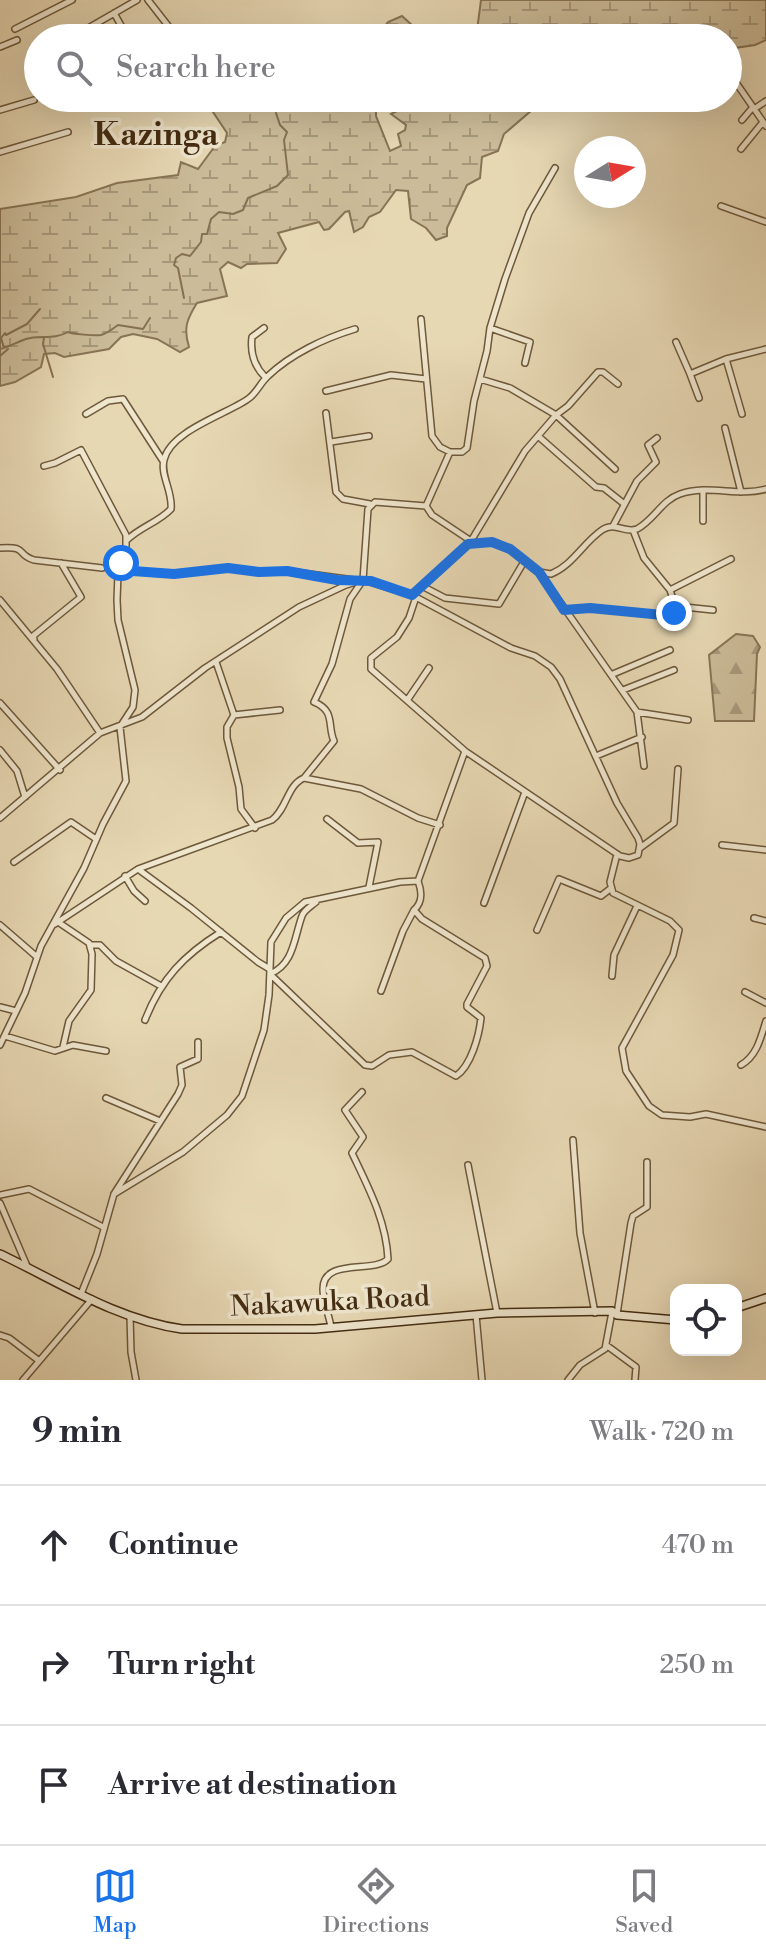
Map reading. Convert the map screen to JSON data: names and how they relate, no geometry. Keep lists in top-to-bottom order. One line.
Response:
{"streets":{"main road":["Nakawuka Road"]},"districts":["Kazinga"],"north":"right","page":{"search":"Search here","heading":["9 min","Walk · 720 m"],"list":[["Continue","470 m"],["Turn right","250 m"],"Arrive at destination"],"nav":["Map","Directions","Saved"]}}
